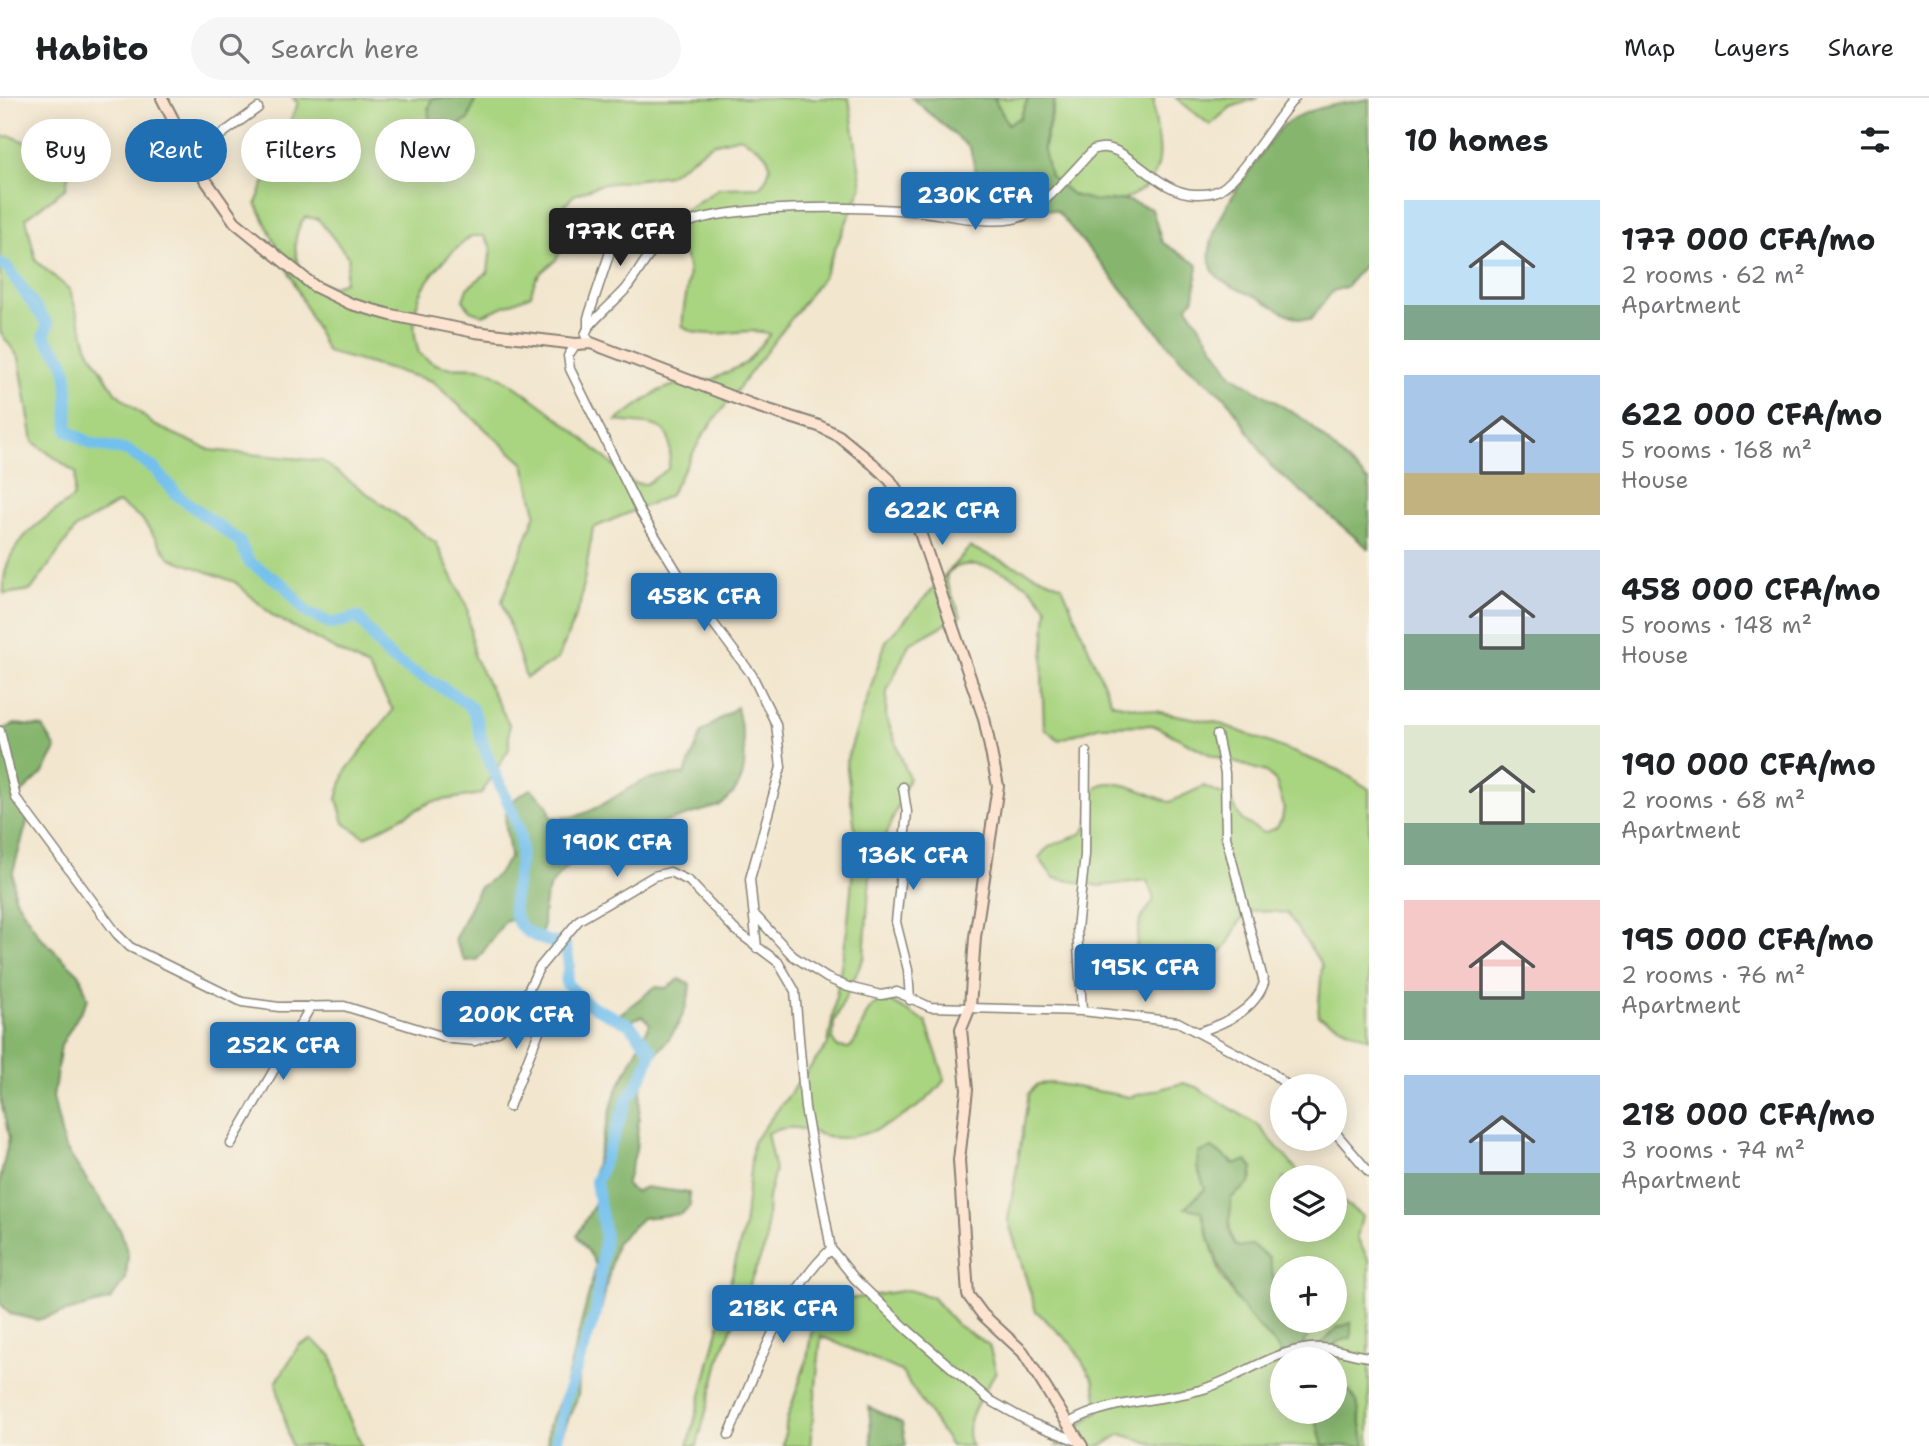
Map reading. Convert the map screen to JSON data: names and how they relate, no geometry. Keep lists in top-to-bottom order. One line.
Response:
{"page":{"header":"Habito","search":"Search here","nav":["Map","Layers","Share"],"heading":"10 homes","chip":["Buy","Rent","Filters","New"],"price":["230K CFA","177K CFA","622K CFA","458K CFA","190K CFA","136K CFA","195K CFA","200K CFA","252K CFA","218K CFA"],"list":[{"name":"177 000 CFA/mo","note":"2 rooms · 62 m² · Apartment"},{"name":"622 000 CFA/mo","note":"5 rooms · 168 m² · House"},{"name":"458 000 CFA/mo","note":"5 rooms · 148 m² · House"},{"name":"190 000 CFA/mo","note":"2 rooms · 68 m² · Apartment"},{"name":"195 000 CFA/mo","note":"2 rooms · 76 m² · Apartment"},{"name":"218 000 CFA/mo","note":"3 rooms · 74 m² · Apartment"}],"map_buttons":["+","−"]}}
